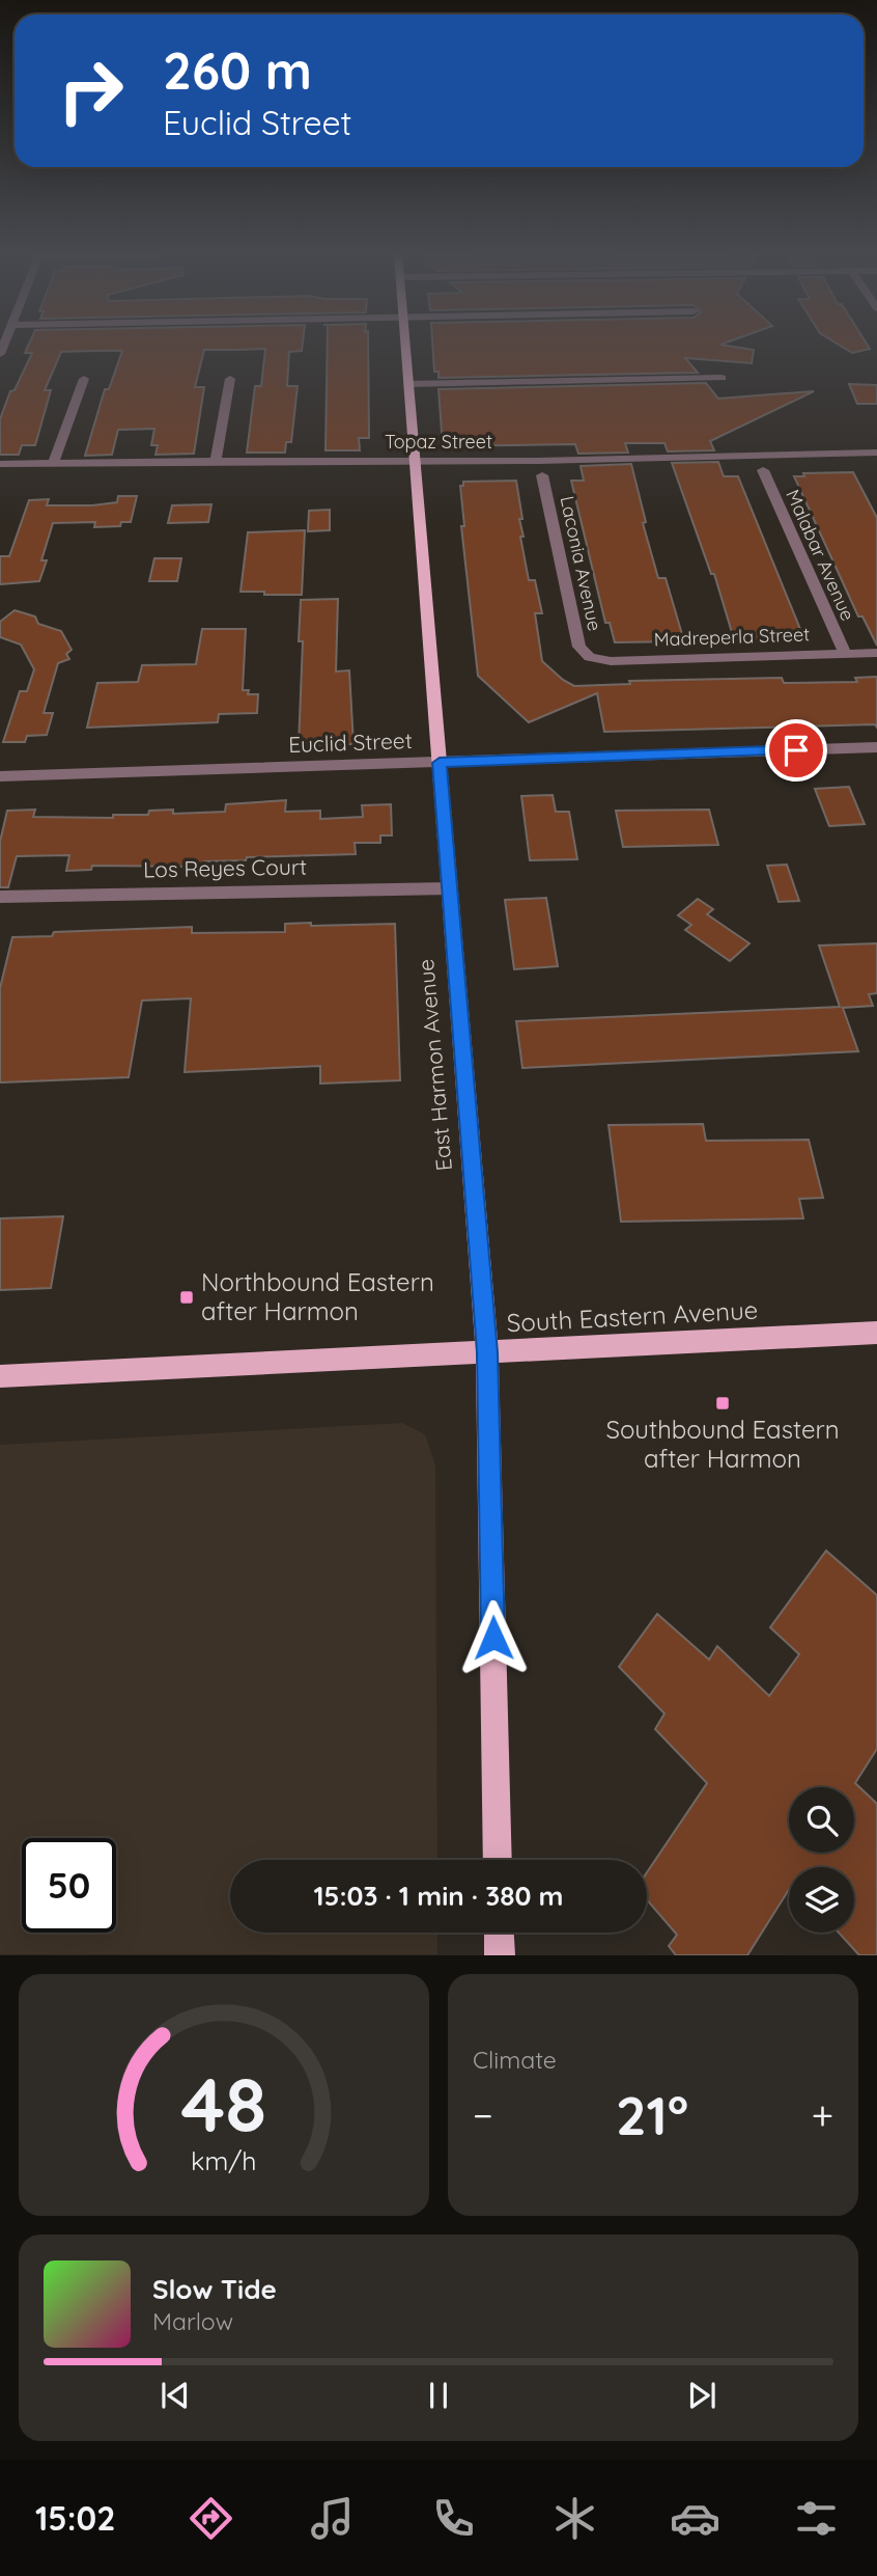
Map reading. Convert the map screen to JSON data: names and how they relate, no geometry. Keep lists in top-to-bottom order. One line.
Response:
{"streets":{"main road":["East Harmon Avenue","South Eastern Avenue"],"street":["Topaz Street","Malabar Avenue","Laconia Avenue","Madreperla Street","Euclid Street","Los Reyes Court"]},"crossings":[["Topaz Street","East Harmon Avenue"],["Malabar Avenue","Madreperla Street"],["Laconia Avenue","Madreperla Street"],["Euclid Street","East Harmon Avenue"],["Los Reyes Court","East Harmon Avenue"],["East Harmon Avenue","South Eastern Avenue"]],"places":{"transit":["Northbound Eastern after Harmon","Southbound Eastern after Harmon"]},"page":{"turn":["260 m","Euclid Street"],"limit":"50","trip":"15:03 · 1 min · 380 m","tile":"Climate","heat":["−","21°","+"],"song":["Slow Tide","Marlow"],"tabs":"15:02","gauge":["48","km/h"]}}
